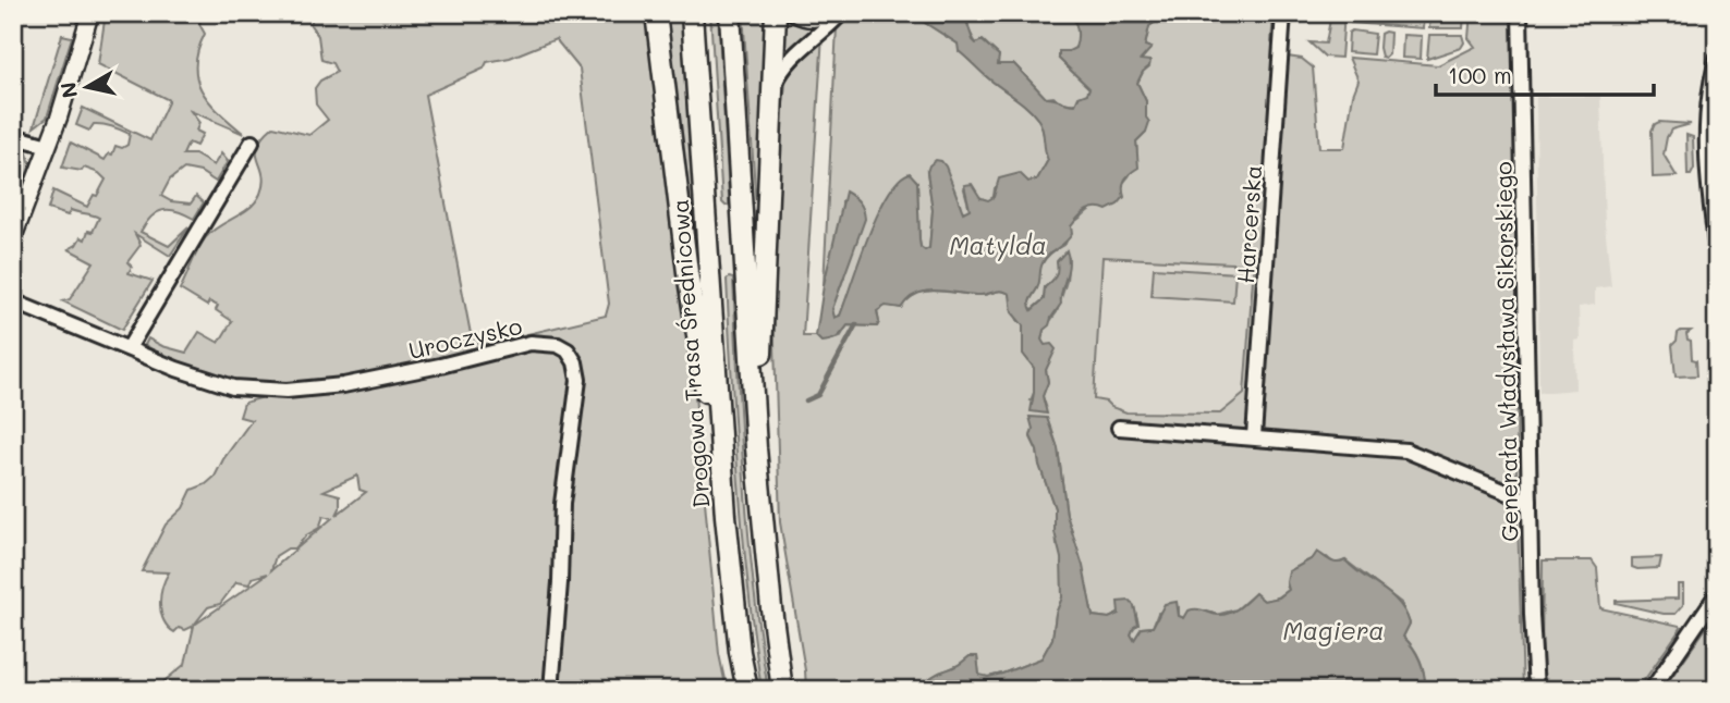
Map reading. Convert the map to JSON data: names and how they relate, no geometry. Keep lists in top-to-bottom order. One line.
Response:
{"streets":{"main road":["Drogowa Trasa Średnicowa"],"street":["Harcerska","Uroczysko","Generała Władysława Sikorskiego"]},"water":["Matylda","Magiera"],"scale_bar":"100 m","north":"left"}
